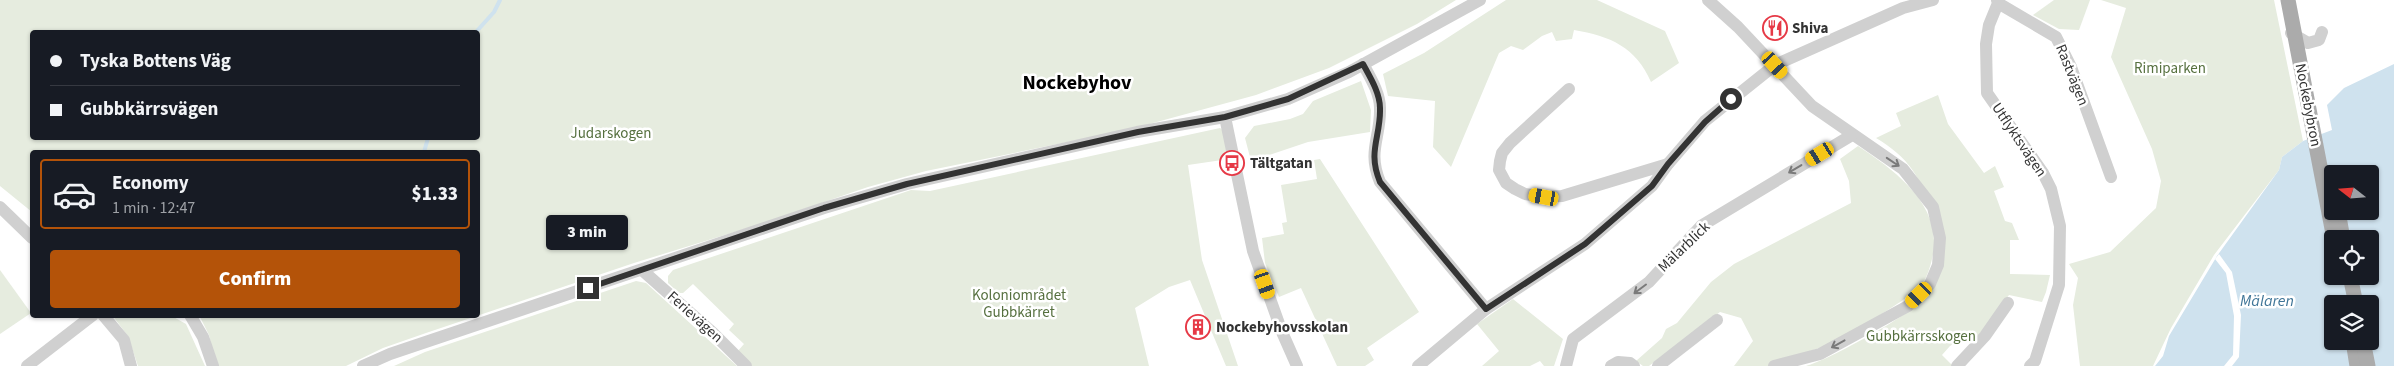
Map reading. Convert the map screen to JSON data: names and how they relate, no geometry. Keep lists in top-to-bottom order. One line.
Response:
{"streets":{"main road":["Nockebybron"],"street":["Rastvägen","Utflyktsvägen","Mälarblick","Ferievägen"]},"crossings":[["Rastvägen","Utflyktsvägen"]],"districts":["Nockebyhov"],"water":["Mälaren"],"parks":["Rimiparken","Judarskogen","Koloniområdet Gubbkärret","Gubbkärrsskogen"],"places":{"restaurant":["Shiva"],"bus stop":["Tältgatan"],"building":["Nockebyhovsskolan"]},"north":"left","page":{"banner":["Tyska Bottens Väg","Gubbkärrsvägen"],"list":[{"name":"Economy","note":"1 min · 12:47","value":"$1.33"}],"bubble":"3 min","buttons":"Confirm"}}
